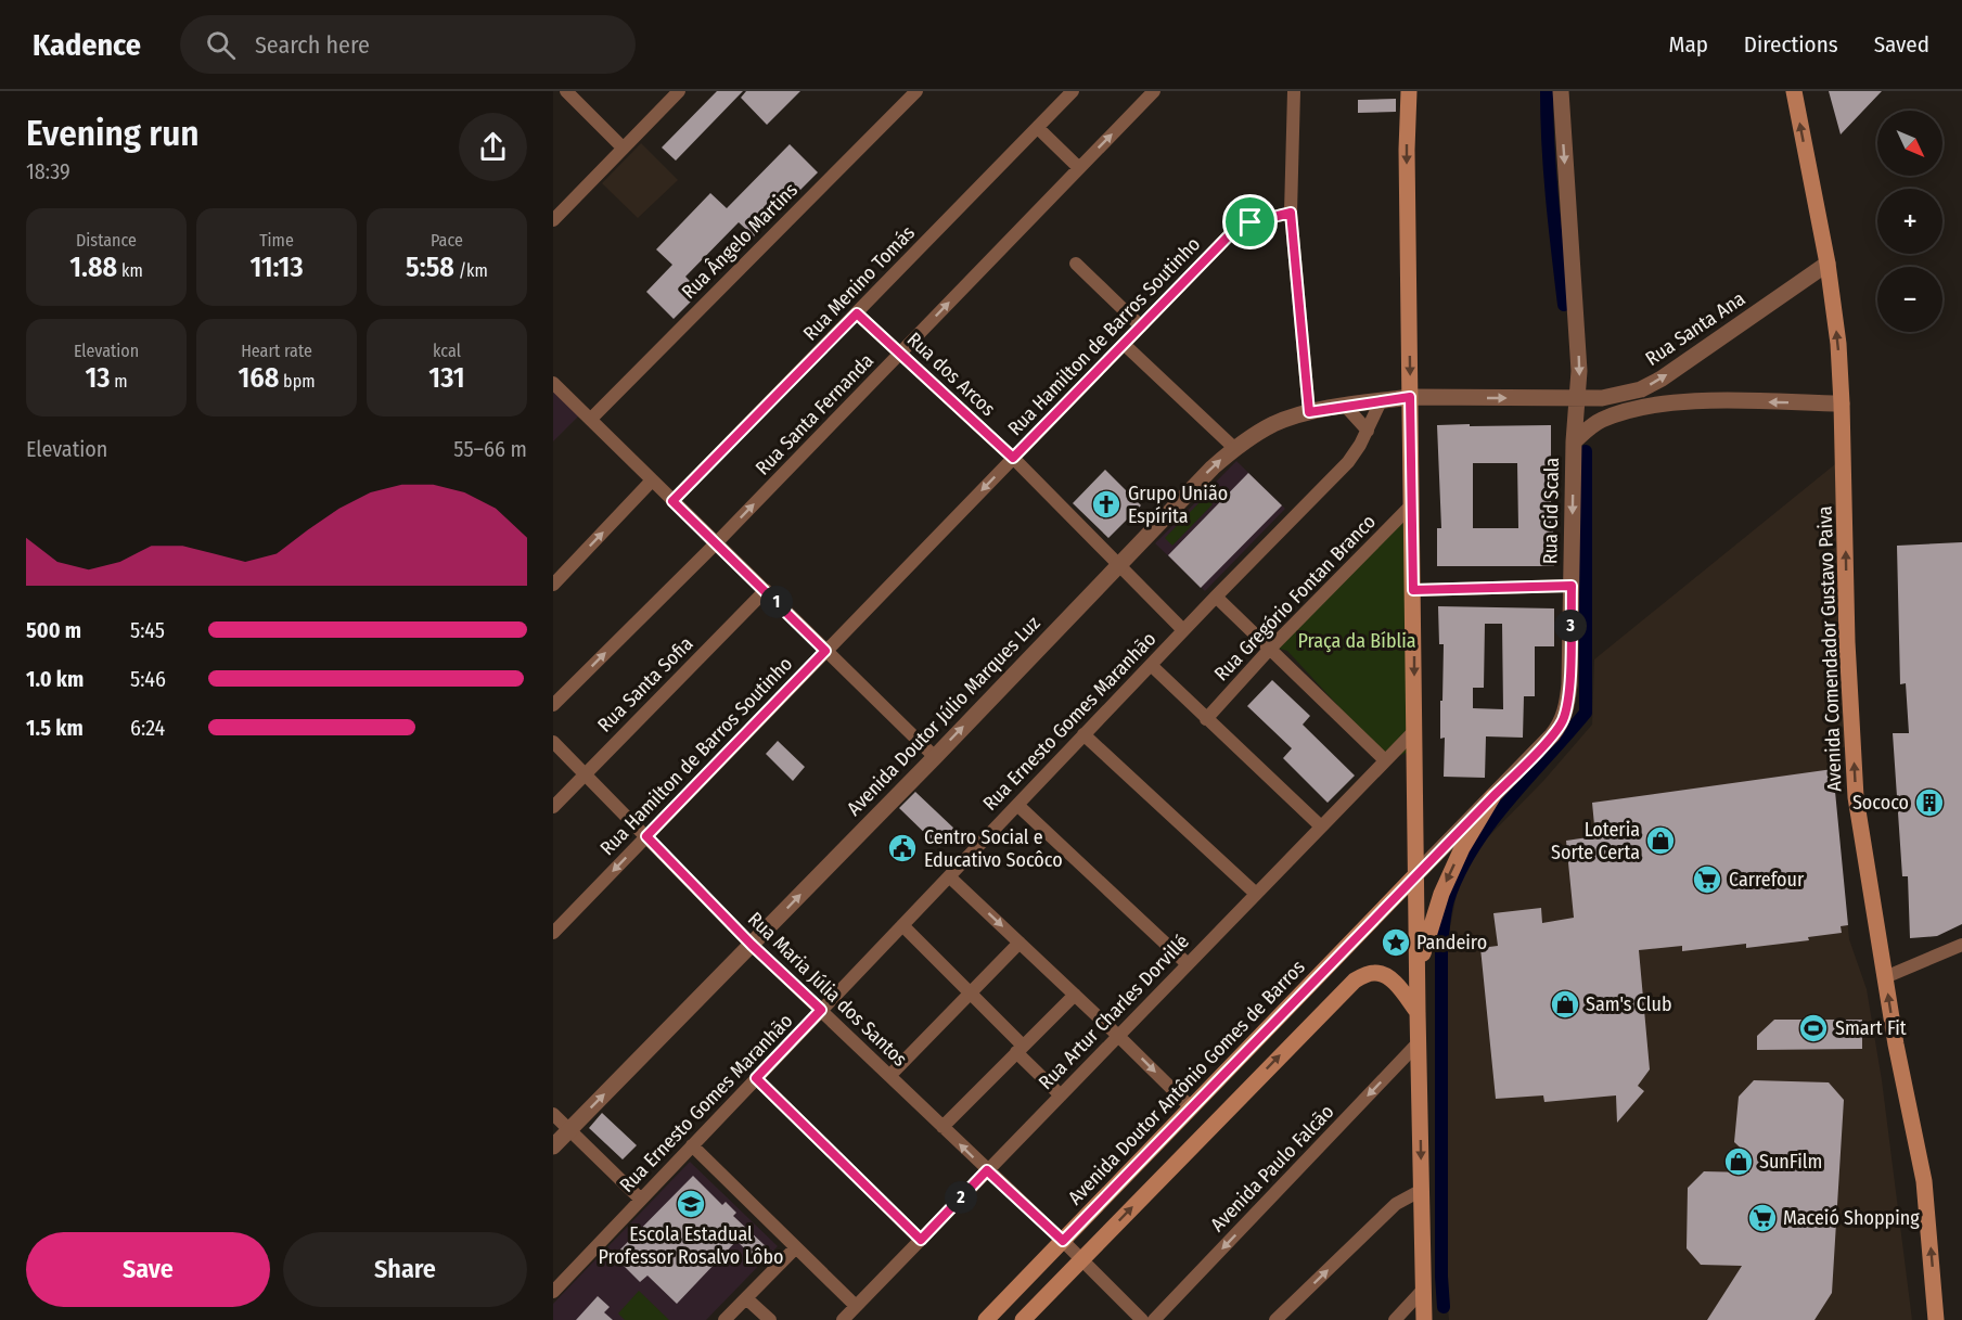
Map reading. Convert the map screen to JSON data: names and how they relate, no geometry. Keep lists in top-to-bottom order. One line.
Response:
{"streets":{"main road":["Avenida Comendador Gustavo Paiva","Avenida Doutor Antônio Gomes de Barros"],"street":["Rua Ângelo Martins","Rua Menino Tomás","Rua Santa Ana","Rua Hamilton de Barros Soutinho","Rua dos Arcos","Rua Santa Fernanda","Rua Cid Scala","Rua Gregório Fontan Branco","Rua Santa Sofia","Avenida Doutor Júlio Marques Luz","Rua Ernesto Gomes Maranhão","Rua Maria Júlia dos Santos","Rua Artur Charles Dorvillé","Avenida Paulo Falcão"]},"crossings":[["Rua Menino Tomás","Rua dos Arcos"],["Rua Santa Ana","Rua Cid Scala"],["Rua Santa Ana","Avenida Comendador Gustavo Paiva"],["Rua Santa Ana","Avenida Doutor Júlio Marques Luz"],["Rua Hamilton de Barros Soutinho","Rua dos Arcos"],["Rua Hamilton de Barros Soutinho","Rua Maria Júlia dos Santos"],["Rua dos Arcos","Rua Santa Fernanda"],["Rua dos Arcos","Avenida Doutor Júlio Marques Luz"],["Rua dos Arcos","Rua Ernesto Gomes Maranhão"],["Rua Cid Scala","Avenida Doutor Antônio Gomes de Barros"],["Rua Santa Sofia","Rua Maria Júlia dos Santos"],["Avenida Doutor Júlio Marques Luz","Rua Ernesto Gomes Maranhão"],["Avenida Doutor Júlio Marques Luz","Rua Maria Júlia dos Santos"],["Rua Ernesto Gomes Maranhão","Rua Maria Júlia dos Santos"],["Rua Maria Júlia dos Santos","Rua Artur Charles Dorvillé"],["Rua Maria Júlia dos Santos","Avenida Doutor Antônio Gomes de Barros"]],"one_way":["Rua Hamilton de Barros Soutinho","Rua Santa Fernanda","Rua Cid Scala","Avenida Comendador Gustavo Paiva","Avenida Doutor Júlio Marques Luz"],"parks":["Praça da Bíblia"],"places":{"church":["Grupo União Espírita"],"building":["Sococo"],"shop":["Loteria Sorte Certa","Sam's Club","SunFilm"],"public building":["Centro Social e Educativo Socôco"],"supermarket":["Carrefour","Maceió Shopping"],"place":["Pandeiro"],"sports":["Smart Fit"],"school or university":["Escola Estadual Professor Rosalvo Lôbo"]},"north":"bottom right","page":{"header":"Kadence","search":"Search here","nav":["Map","Directions","Saved"],"heading":["Evening run","18:39"],"map_buttons":["+","−"],"stats":[["Distance","1.88 km"],["Time","11:13"],["Pace","5:58 /km"],["Elevation","13 m"],["Heart rate","168 bpm"],["kcal","131"]],"chart":["Elevation","55–66 m"],"pins":["1","3","2"],"list":[{"name":"500 m","note":"5:45"},{"name":"1.0 km","note":"5:46"},{"name":"1.5 km","note":"6:24"}],"buttons":["Save","Share"]}}
